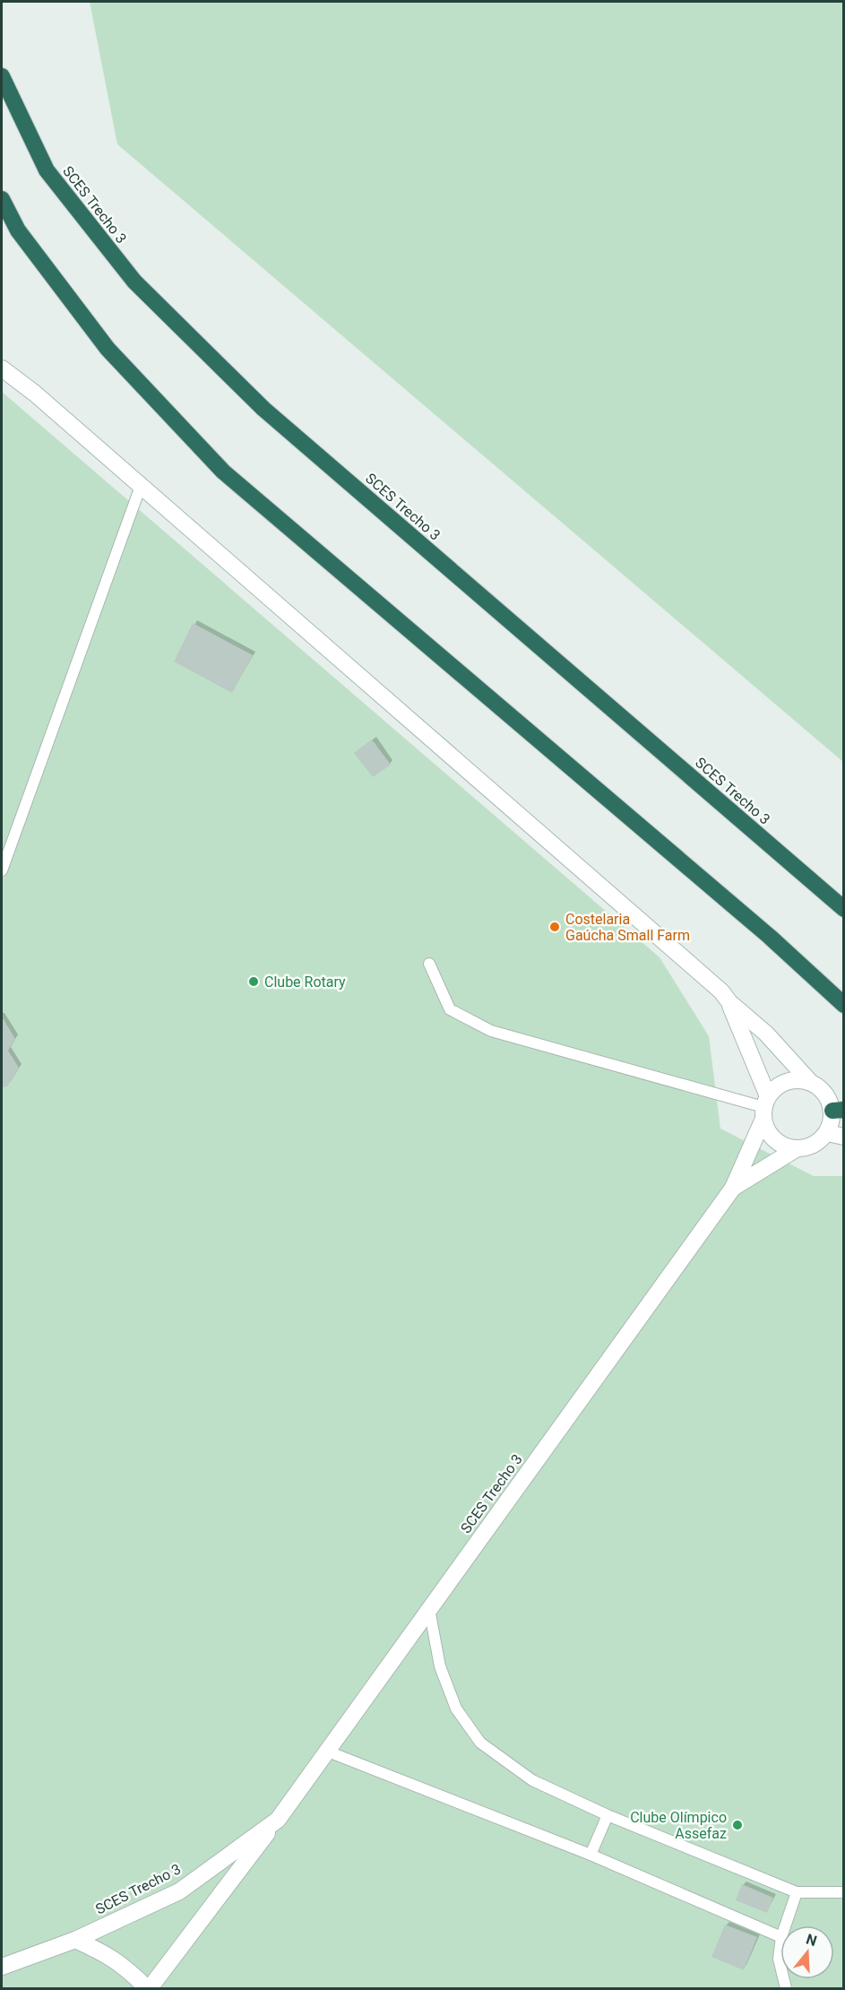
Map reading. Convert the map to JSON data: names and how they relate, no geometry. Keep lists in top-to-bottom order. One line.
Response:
{"streets":{"highway":["SCES Trecho 3"]},"places":["Costelaria Gaúcha Small Farm","Clube Rotary","Clube Olímpico Assefaz"],"north":"top"}
